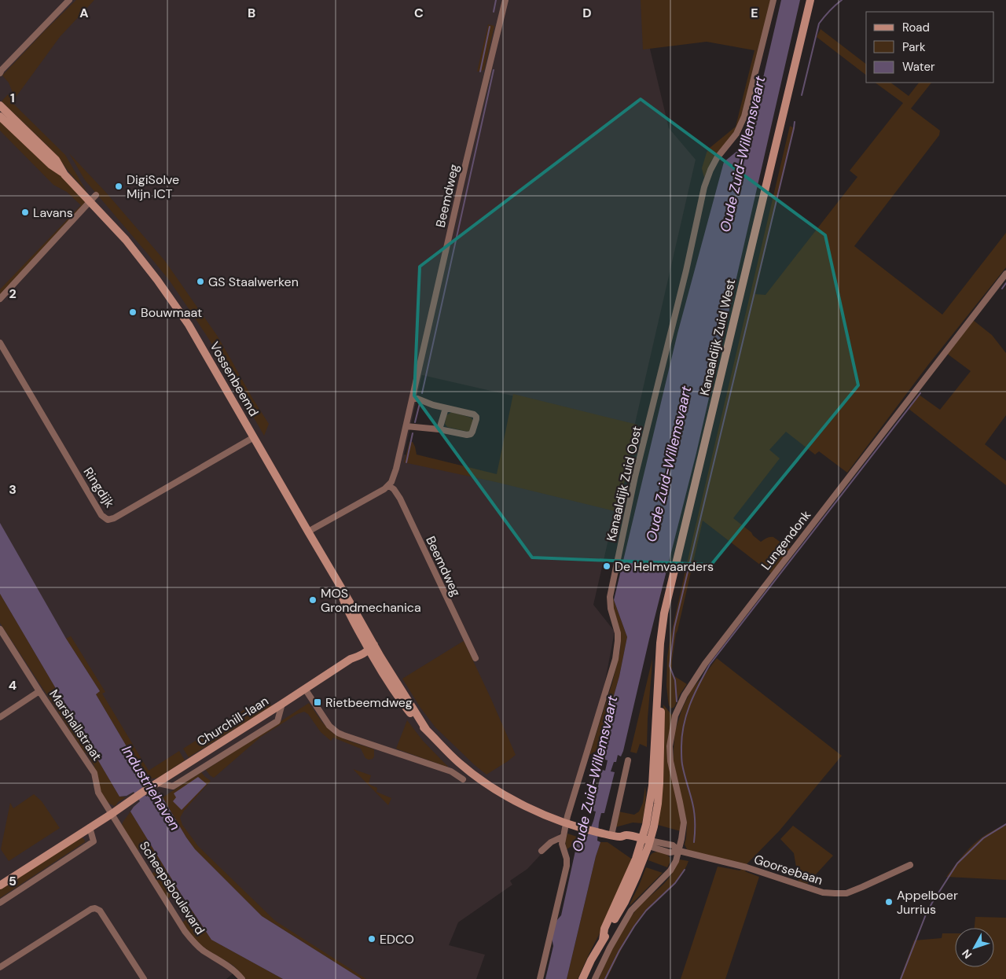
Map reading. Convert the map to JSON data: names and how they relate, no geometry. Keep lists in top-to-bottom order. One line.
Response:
{"streets":{"main road":["Kanaaldijk Zuid West","Vossenbeemd","Churchill-laan"],"street":["Beemdweg","Kanaaldijk Zuid Oost","Ringdijk","Lungendonk","Marshallstraat","Goorsebaan","Scheepsboulevard"]},"crossings":[["Kanaaldijk Zuid West","Vossenbeemd"],["Kanaaldijk Zuid West","Goorsebaan"],["Vossenbeemd","Kanaaldijk Zuid Oost"],["Vossenbeemd","Ringdijk"],["Vossenbeemd","Churchill-laan"],["Vossenbeemd","Goorsebaan"],["Lungendonk","Goorsebaan"],["Churchill-laan","Marshallstraat"],["Churchill-laan","Scheepsboulevard"],["Marshallstraat","Scheepsboulevard"]],"water":["Oude Zuid-Willemsvaart","Industriehaven"],"places":{"other":["DigiSolve Mijn ICT","Lavans","GS Staalwerken","Bouwmaat","De Helmvaarders","MOS Grondmechanica","Appelboer Jurrius","EDCO"],"transit":["Rietbeemdweg"]},"legend":["Road","Park","Water"],"north":"bottom left","grid":{"columns":["A","B","C","D","E"],"rows":["1","2","3","4","5"]}}
